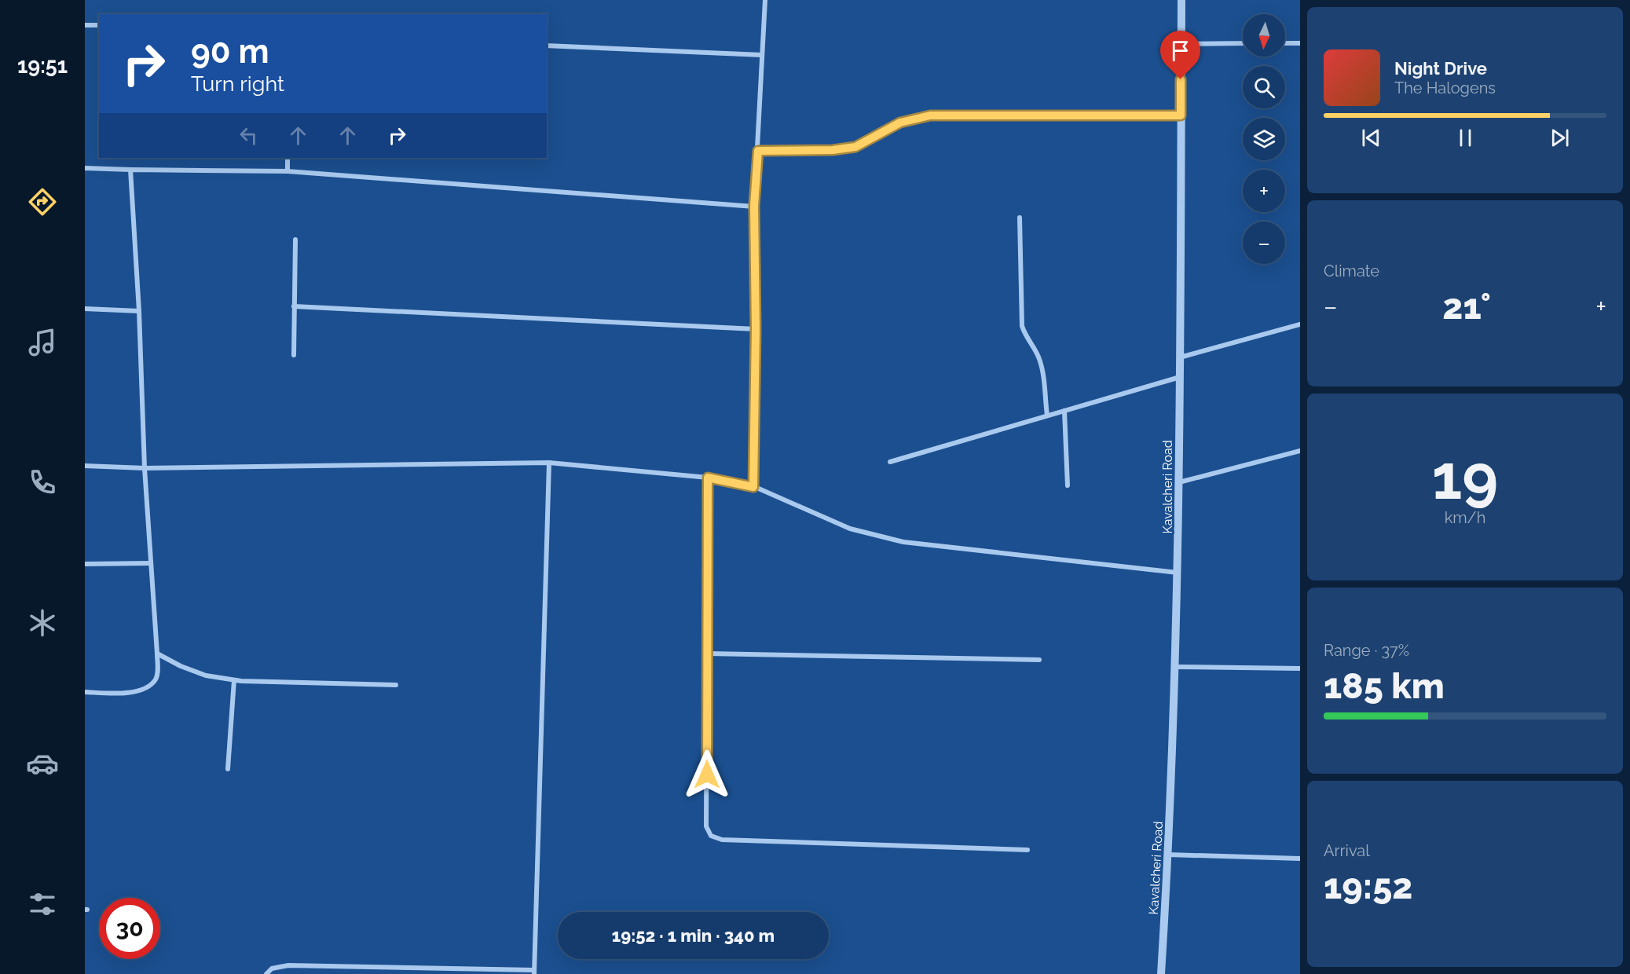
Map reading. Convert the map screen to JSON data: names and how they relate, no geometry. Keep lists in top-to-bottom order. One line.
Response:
{"streets":{"street":["Kavalcheri Road"]},"north":"bottom","page":{"tabs":"19:51","map_buttons":["+","−"],"turn":["90 m","Turn right"],"song":["Night Drive","The Halogens"],"tile":["Climate",["19","km/h"],["Range · 37%","185 km"],["Arrival","19:52"]],"heat":["−","21°","+"],"limit":"30","trip":"19:52 · 1 min · 340 m"}}
